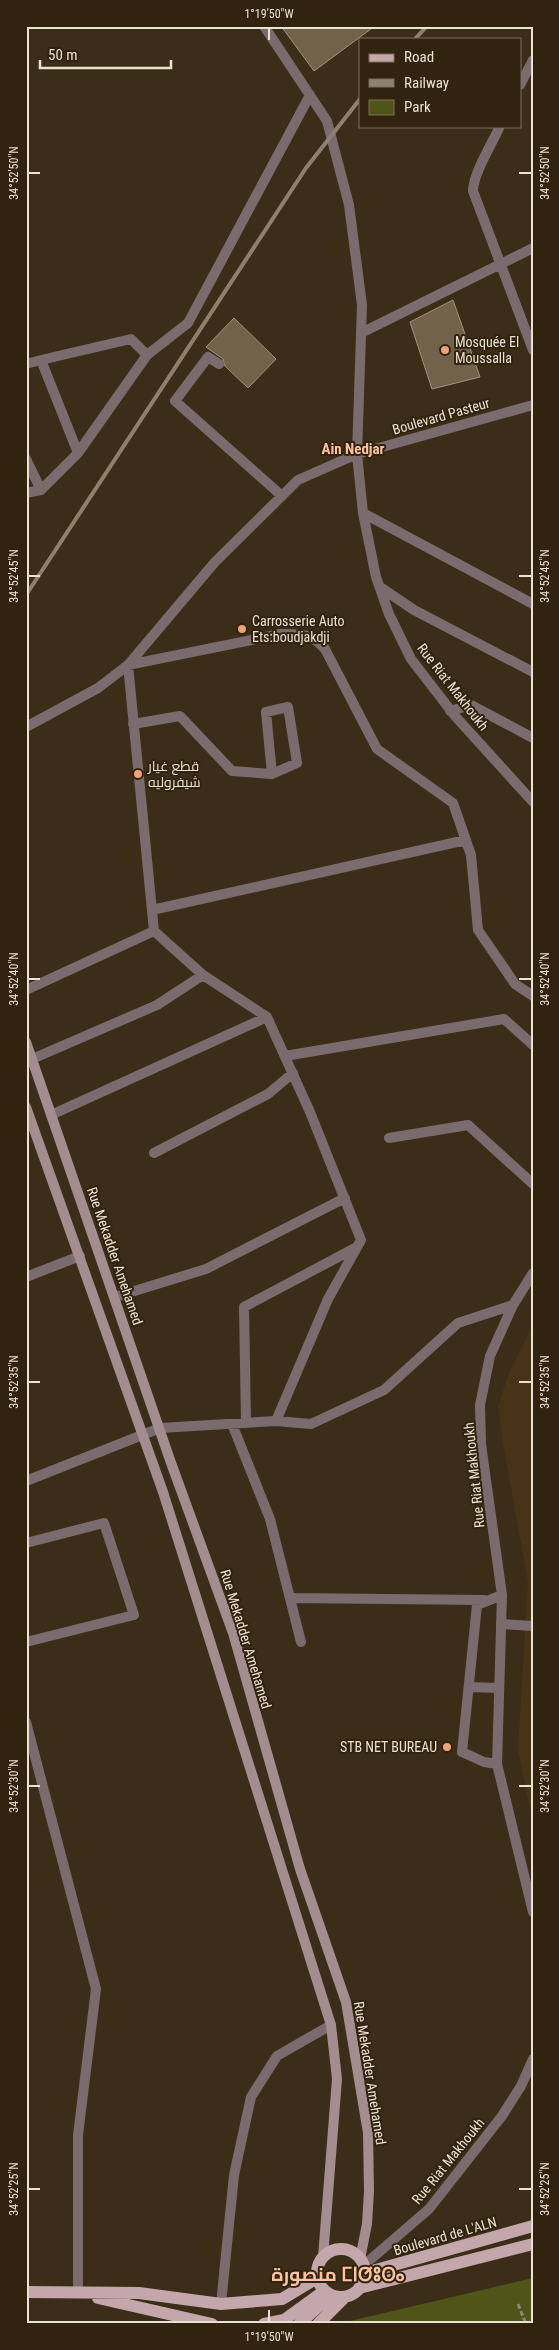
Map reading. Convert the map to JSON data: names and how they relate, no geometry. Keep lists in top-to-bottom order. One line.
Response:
{"streets":{"main road":["Rue Mekadder Amehamed","Boulevard de L'ALN"],"street":["Boulevard Pasteur","Rue Riat Makhoukh"]},"crossings":[["Boulevard Pasteur","Rue Riat Makhoukh"],["Rue Riat Makhoukh","Rue Mekadder Amehamed"],["Rue Riat Makhoukh","Boulevard de L'ALN"],["Rue Mekadder Amehamed","Boulevard de L'ALN"]],"districts":["Ain Nedjar","منصورة ⵎⵏⵚⵓⵔⴰ"],"places":["Mosquée El Moussalla","Carrosserie Auto Ets:boudjakdji","قطع غيار شيفروليه","STB NET BUREAU"],"legend":["Road","Railway","Park"],"scale_bar":"50 m","coordinates":["1°19'50\"W","34°52'50\"N","34°52'45\"N","34°52'40\"N","34°52'35\"N","34°52'30\"N","34°52'25\"N"]}
